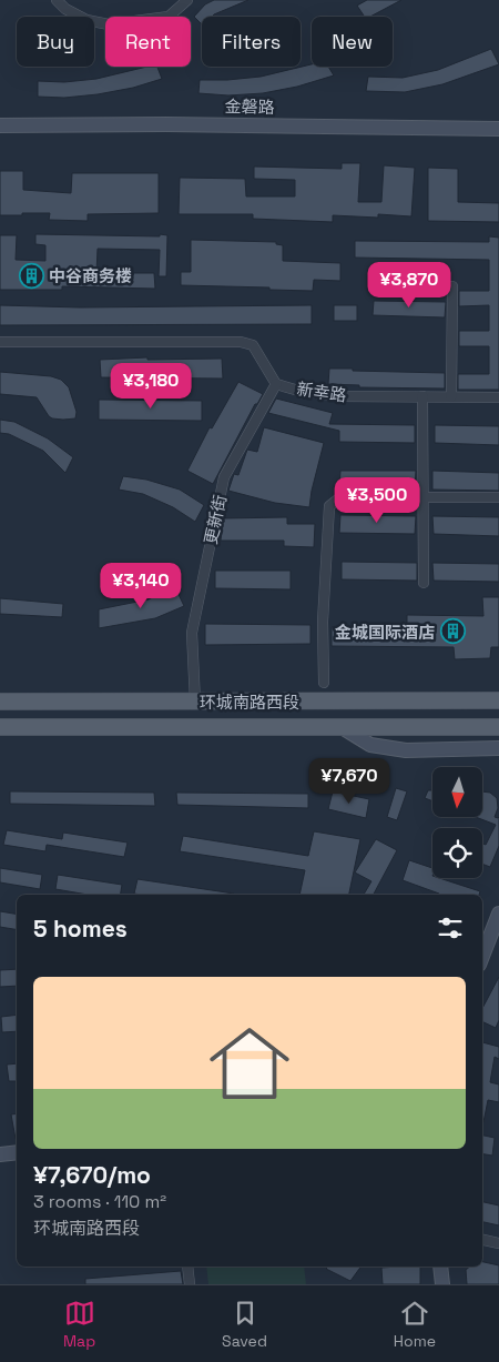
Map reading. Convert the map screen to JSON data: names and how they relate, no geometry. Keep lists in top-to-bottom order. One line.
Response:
{"streets":{"main road":["环城南路西段"],"street":["金磐路","新幸路","更新街"]},"crossings":[["新幸路","更新街"],["更新街","环城南路西段"]],"places":{"building":["中谷商务楼","金城国际酒店"]},"north":"bottom","page":{"chip":["Buy","Rent","Filters","New"],"price":["¥3,870","¥3,180","¥3,500","¥3,140","¥7,670"],"heading":"5 homes","list":[{"name":"¥7,670/mo","note":"3 rooms · 110 m² · 环城南路西段"}],"tabs":["Map","Saved","Home"]}}
